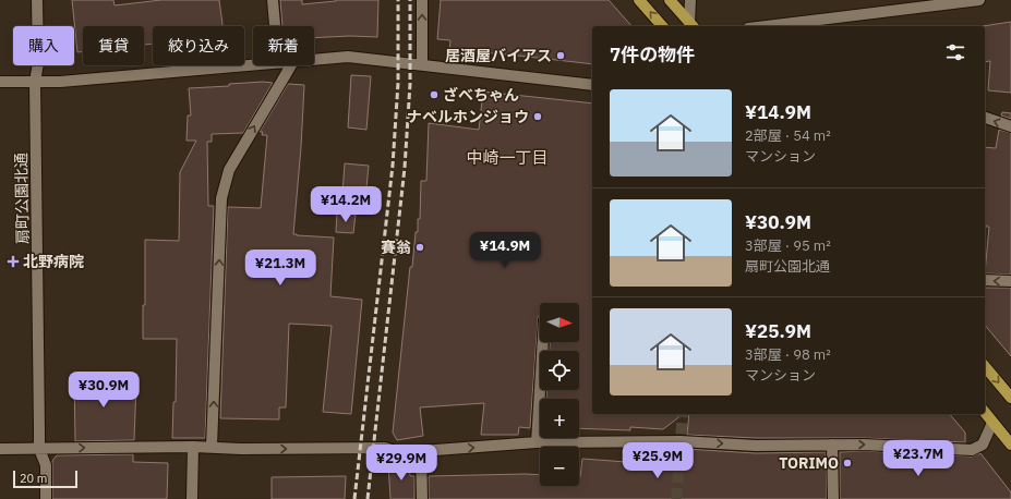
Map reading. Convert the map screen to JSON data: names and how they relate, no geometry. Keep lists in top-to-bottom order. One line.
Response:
{"streets":{"street":["扇町公園北通"]},"districts":["中崎一丁目"],"places":{"other":["居酒屋バイアス","ざべちゃん","ナベルホンジョウ","賽翁","TORIMO"],"health":["北野病院"]},"scale_bar":"20 m","north":"right","page":{"chip":["購入","賃貸","絞り込み","新着"],"heading":"7件の物件","list":[{"name":"¥14.9M","note":"2部屋 · 54 m² · マンション"},{"name":"¥30.9M","note":"3部屋 · 95 m² · 扇町公園北通"},{"name":"¥25.9M","note":"3部屋 · 98 m² · マンション"}],"price":["¥14.2M","¥14.9M","¥21.3M","¥30.9M","¥23.7M","¥25.9M","¥29.9M"],"map_buttons":["+","−"],"scale":"20 m"}}
